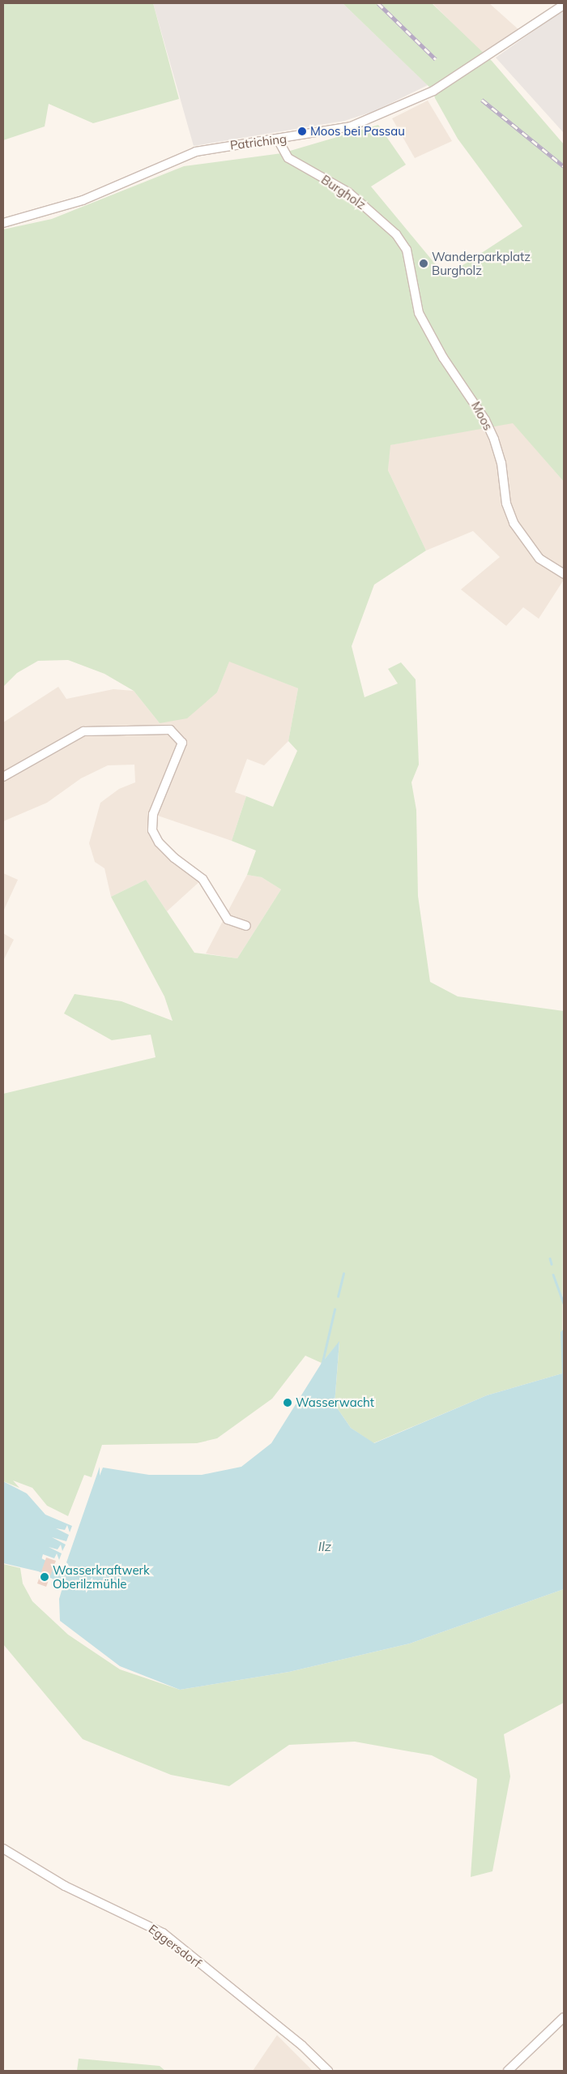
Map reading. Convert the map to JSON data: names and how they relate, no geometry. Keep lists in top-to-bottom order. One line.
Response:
{"streets":{"street":["Patriching","Burgholz","Moos","Eggersdorf"]},"crossings":[["Patriching","Burgholz"],["Burgholz","Moos"]],"water":["Ilz"],"places":["Moos bei Passau","Wanderparkplatz Burgholz","Wasserwacht","Wasserkraftwerk Oberilzmühle"]}
